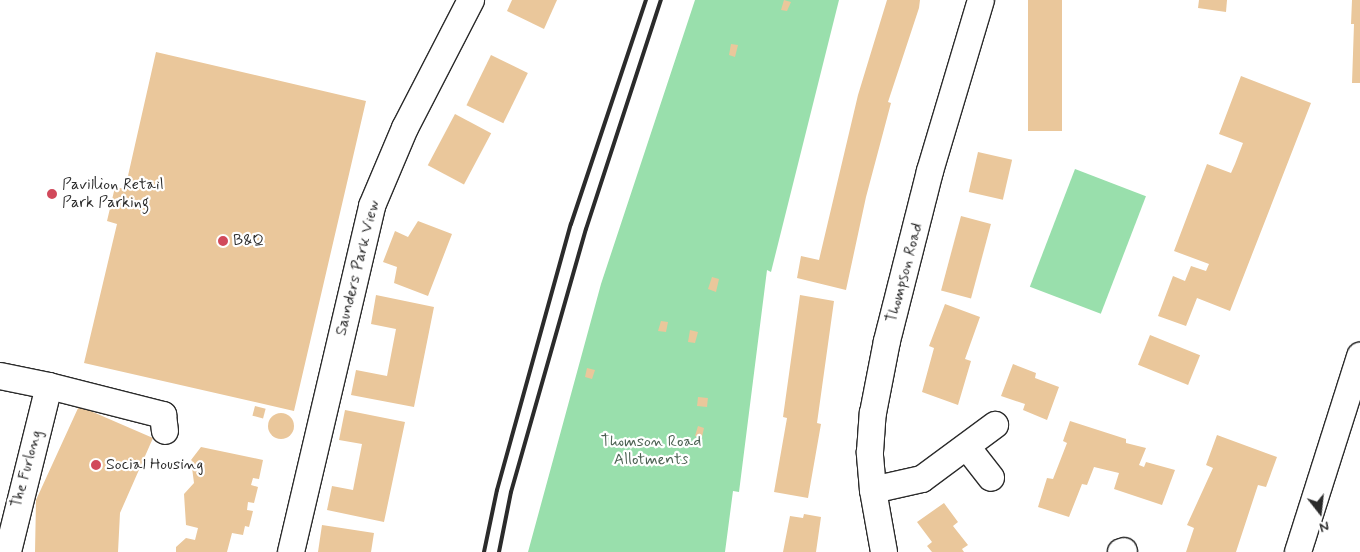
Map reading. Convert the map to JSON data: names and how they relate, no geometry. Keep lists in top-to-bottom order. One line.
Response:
{"streets":{"street":["Saunders Park View","Thompson Road","The Furlong"]},"parks":["Thomson Road Allotments"],"places":["Pavillion Retail Park Parking","B&Q","Social Housing"],"north":"bottom"}
